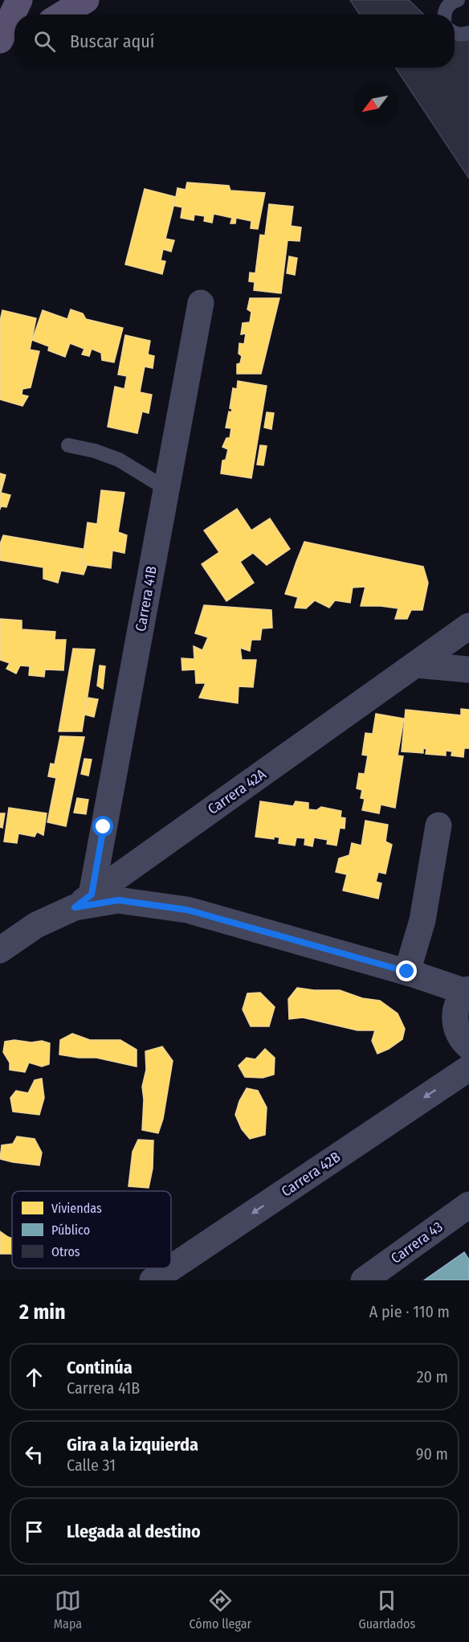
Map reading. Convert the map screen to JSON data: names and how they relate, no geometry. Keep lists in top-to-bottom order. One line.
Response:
{"streets":{"street":["Carrera 41B","Carrera 42A","Carrera 42B","Carrera 43"]},"crossings":[["Carrera 41B","Carrera 42A"]],"one_way":["Carrera 42B"],"legend":["Viviendas","Público","Otros"],"north":"bottom left","page":{"search":"Buscar aquí","heading":["2 min","A pie · 110 m"],"list":[["Continúa","Carrera 41B","20 m"],["Gira a la izquierda","Calle 31","90 m"],"Llegada al destino"],"nav":["Mapa","Cómo llegar","Guardados"]}}
